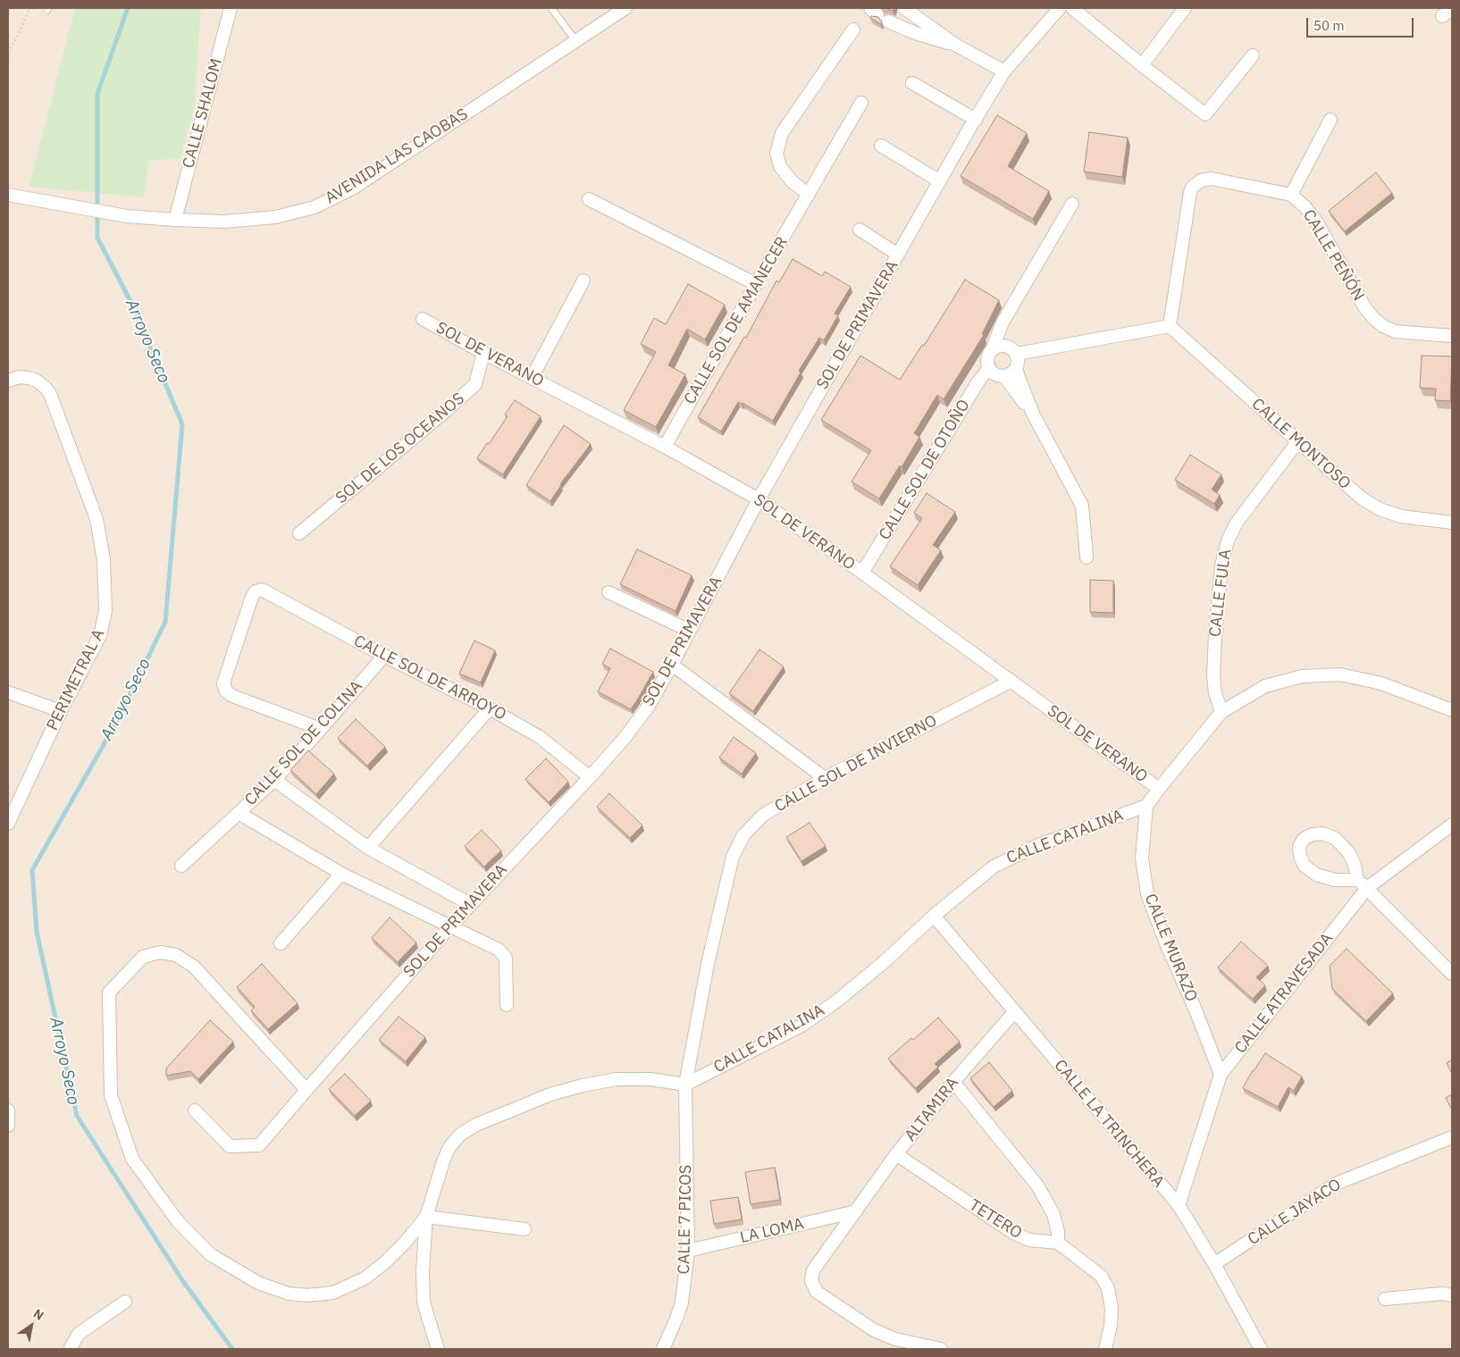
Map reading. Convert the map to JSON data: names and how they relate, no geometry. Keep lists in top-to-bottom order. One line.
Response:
{"streets":{"street":["CALLE SHALOM","AVENIDA LAS CAOBAS","CALLE PEÑÓN","CALLE SOL DE AMANECER","SOL DE PRIMAVERA","SOL DE VERANO","CALLE MONTOSO","SOL DE LOS OCEANOS","CALLE SOL DE OTOÑO","CALLE FULA","CALLE SOL DE ARROYO","PERIMETRAL A","CALLE SOL DE COLINA","CALLE SOL DE INVIERNO","CALLE CATALINA","CALLE MURAZO","CALLE ATRAVESADA","ALTAMIRA","CALLE LA TRINCHERA","CALLE JAYACO","CALLE 7 PICOS","TETERO","LA LOMA"]},"crossings":[["CALLE SHALOM","AVENIDA LAS CAOBAS"],["CALLE PEÑÓN","CALLE MONTOSO"],["CALLE SOL DE AMANECER","SOL DE VERANO"],["SOL DE PRIMAVERA","SOL DE VERANO"],["SOL DE PRIMAVERA","CALLE SOL DE ARROYO"],["SOL DE VERANO","SOL DE LOS OCEANOS"],["SOL DE VERANO","CALLE SOL DE OTOÑO"],["SOL DE VERANO","CALLE SOL DE INVIERNO"],["CALLE MONTOSO","CALLE FULA"],["CALLE SOL DE ARROYO","CALLE SOL DE COLINA"],["CALLE SOL DE INVIERNO","CALLE CATALINA"],["CALLE SOL DE INVIERNO","CALLE 7 PICOS"],["CALLE CATALINA","CALLE MURAZO"],["CALLE CATALINA","CALLE LA TRINCHERA"],["CALLE CATALINA","CALLE 7 PICOS"],["CALLE MURAZO","CALLE ATRAVESADA"],["CALLE ATRAVESADA","CALLE LA TRINCHERA"],["ALTAMIRA","CALLE LA TRINCHERA"],["ALTAMIRA","TETERO"],["ALTAMIRA","LA LOMA"],["CALLE LA TRINCHERA","CALLE JAYACO"],["CALLE 7 PICOS","LA LOMA"]],"water":["Arroyo Seco"],"scale_bar":"50 m","north":"top right"}
